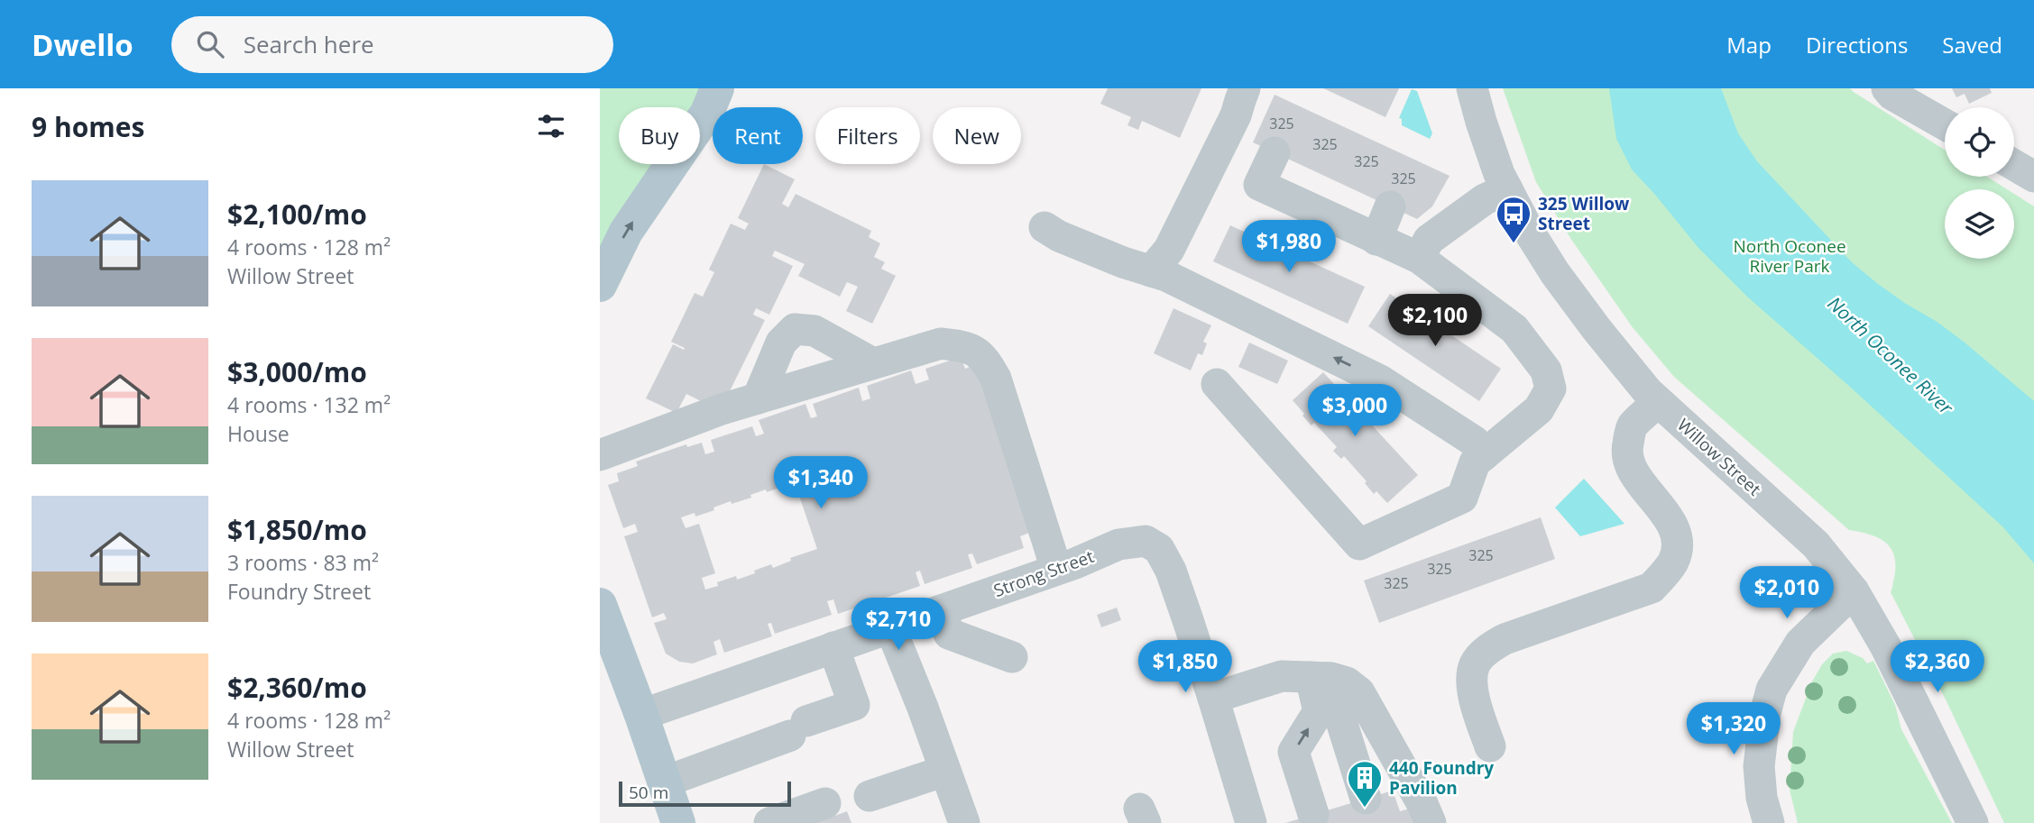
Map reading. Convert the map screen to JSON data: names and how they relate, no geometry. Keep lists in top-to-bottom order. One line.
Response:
{"streets":{"street":["Willow Street","Strong Street"]},"water":["North Oconee River"],"parks":["North Oconee River Park"],"places":{"bus stop":["325 Willow Street"],"building":["440 Foundry Pavilion"]},"house_numbers":["325","325","325","325","325","325","325"],"scale_bar":"50 m","page":{"header":"Dwello","search":"Search here","nav":["Map","Directions","Saved"],"heading":"9 homes","chip":["Buy","Rent","Filters","New"],"list":[{"name":"$2,100/mo","note":"4 rooms · 128 m² · Willow Street"},{"name":"$3,000/mo","note":"4 rooms · 132 m² · House"},{"name":"$1,850/mo","note":"3 rooms · 83 m² · Foundry Street"},{"name":"$2,360/mo","note":"4 rooms · 128 m² · Willow Street"}],"price":["$1,980","$2,100","$3,000","$1,340","$2,010","$2,710","$1,850","$2,360","$1,320"],"scale":"50 m"}}
